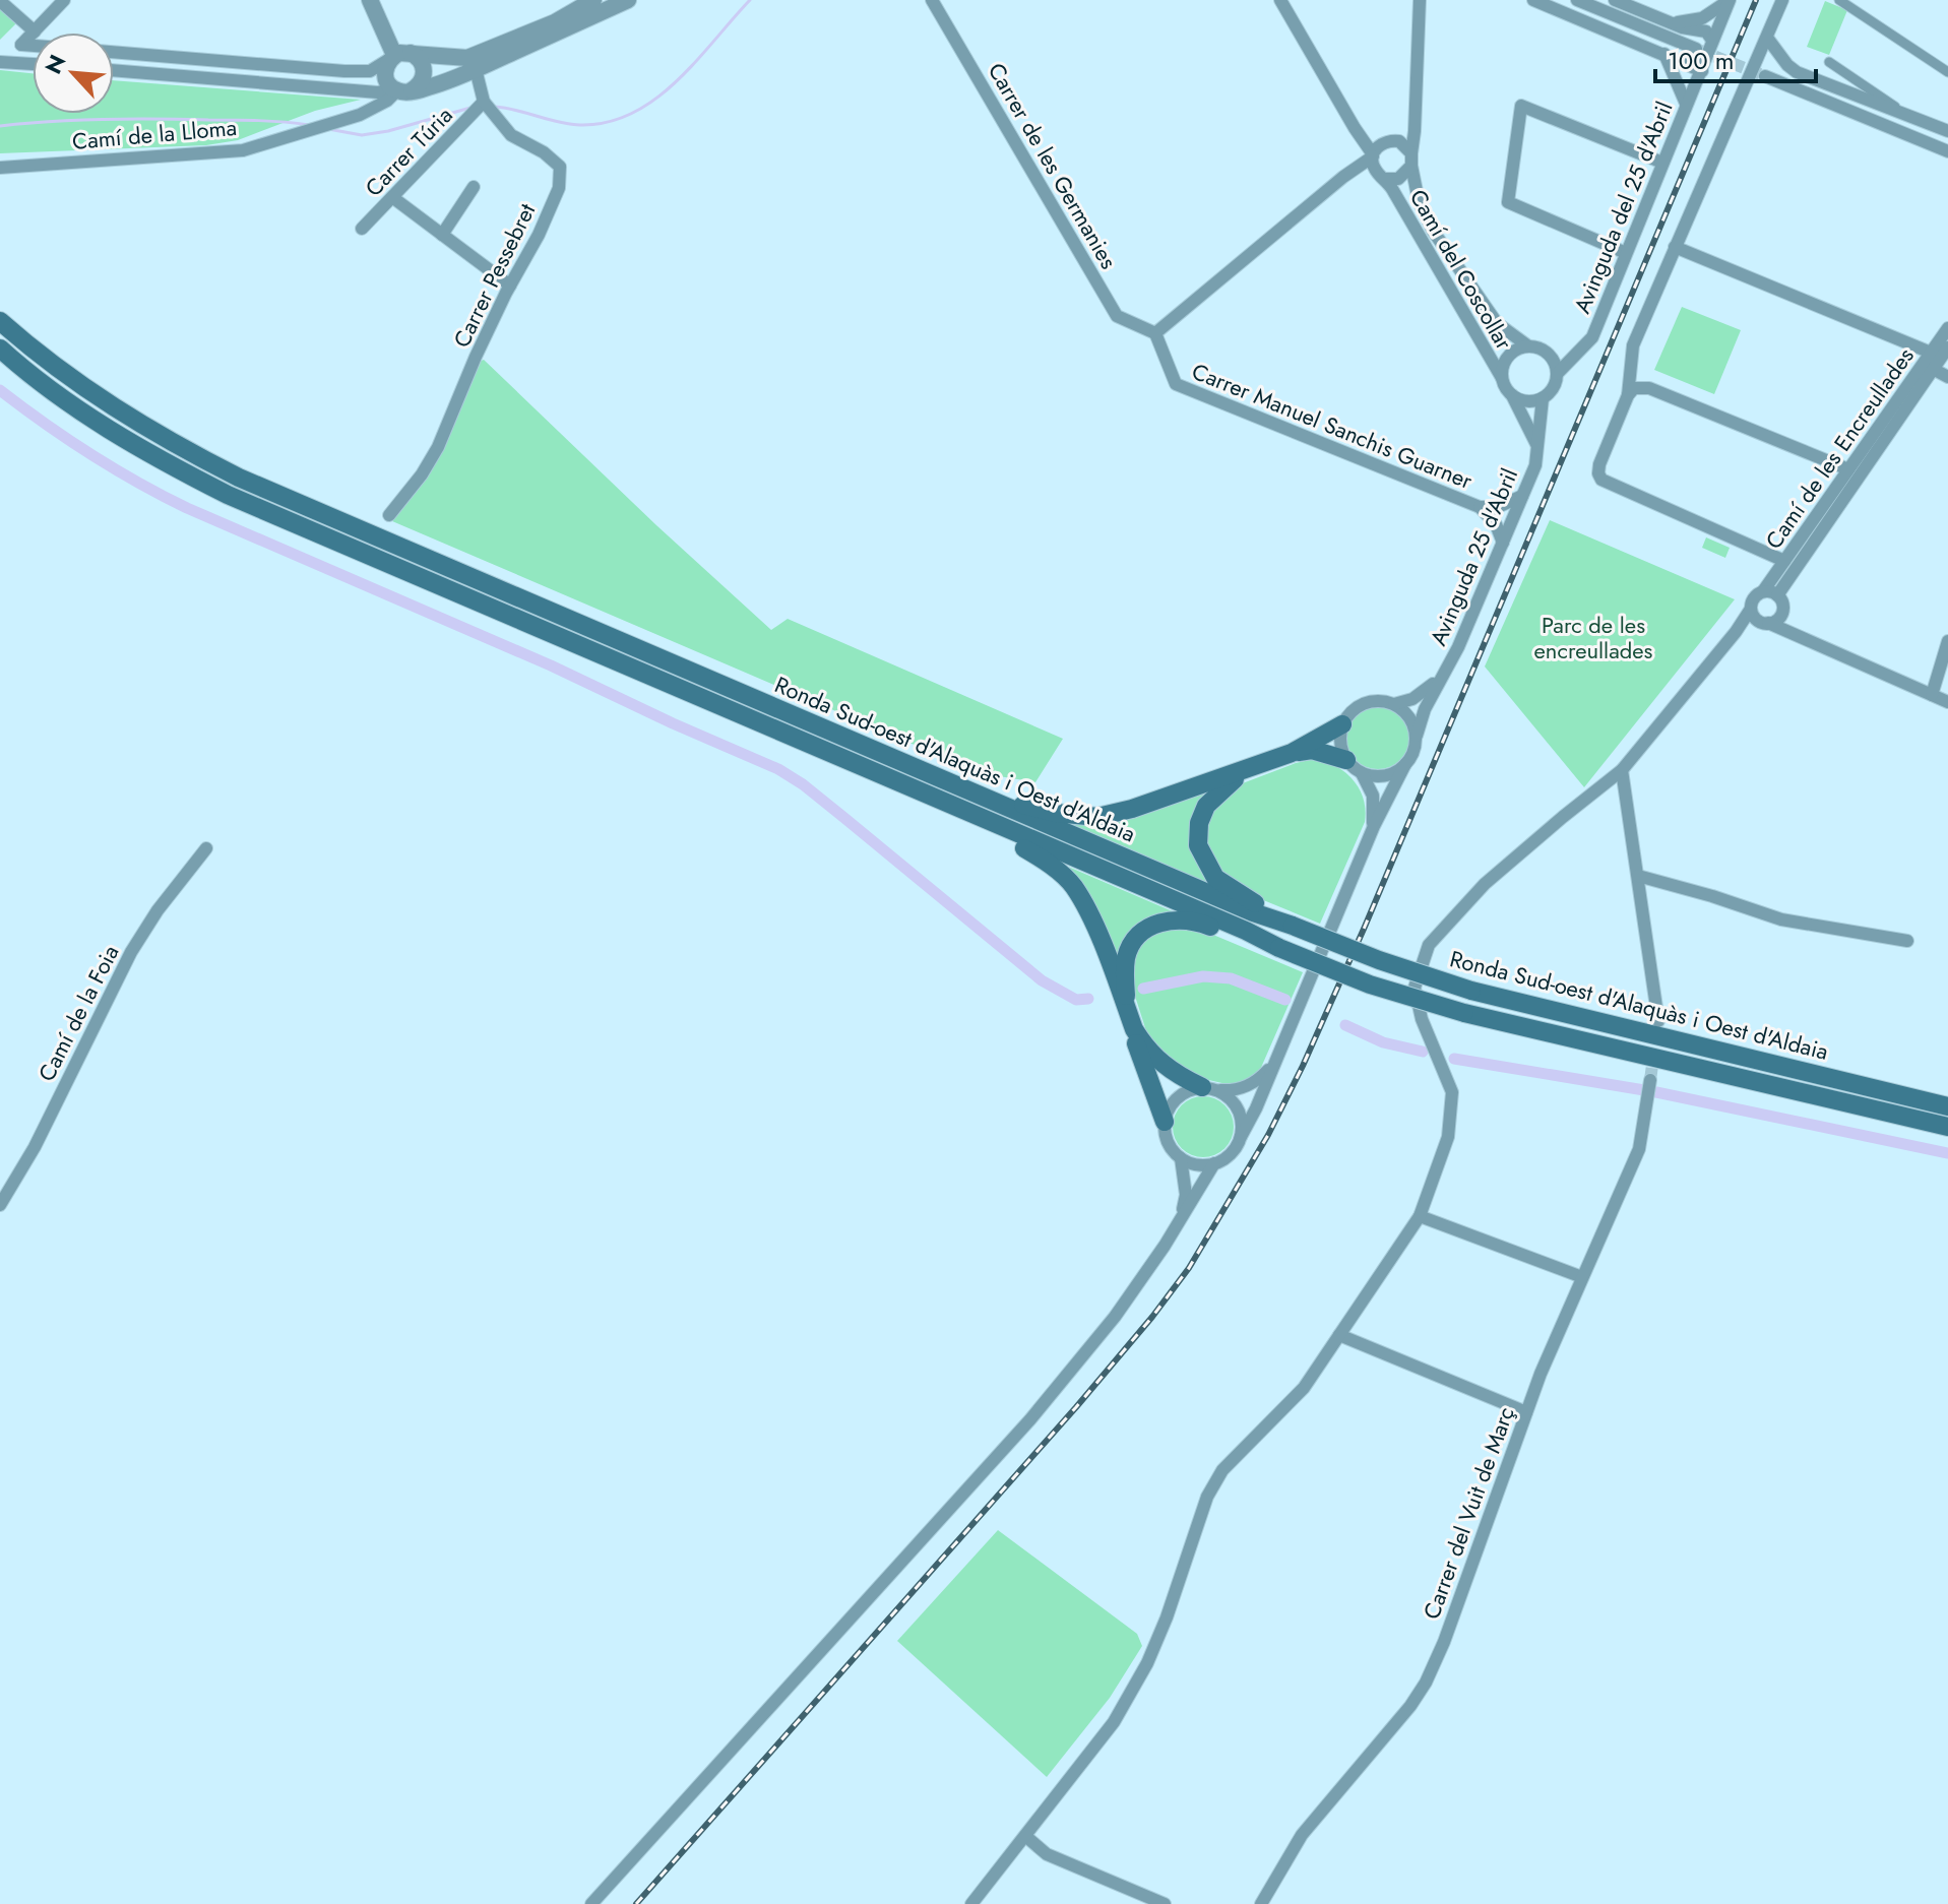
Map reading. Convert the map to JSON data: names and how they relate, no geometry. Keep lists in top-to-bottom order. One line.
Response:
{"streets":{"main road":["Ronda Sud-oest d'Alaquàs i Oest d'Aldaia"],"street":["Camí de la Lloma","Carrer Túria","Carrer de les Germanies","Avinguda del 25 d'Abril","Camí del Coscollar","Carrer Pessebret","Carrer Manuel Sanchis Guarner","Camí de les Encreullades","Avinguda 25 d'Abril","Camí de la Foia","Carrer del Vuit de Març"]},"crossings":[["Camí de la Lloma","Carrer Pessebret"],["Carrer Túria","Carrer Pessebret"],["Carrer de les Germanies","Carrer Manuel Sanchis Guarner"],["Avinguda del 25 d'Abril","Camí del Coscollar"],["Avinguda del 25 d'Abril","Avinguda 25 d'Abril"],["Camí del Coscollar","Avinguda 25 d'Abril"],["Carrer Manuel Sanchis Guarner","Avinguda 25 d'Abril"]],"parks":["Parc de les encreullades"],"scale_bar":"100 m","north":"top left"}
